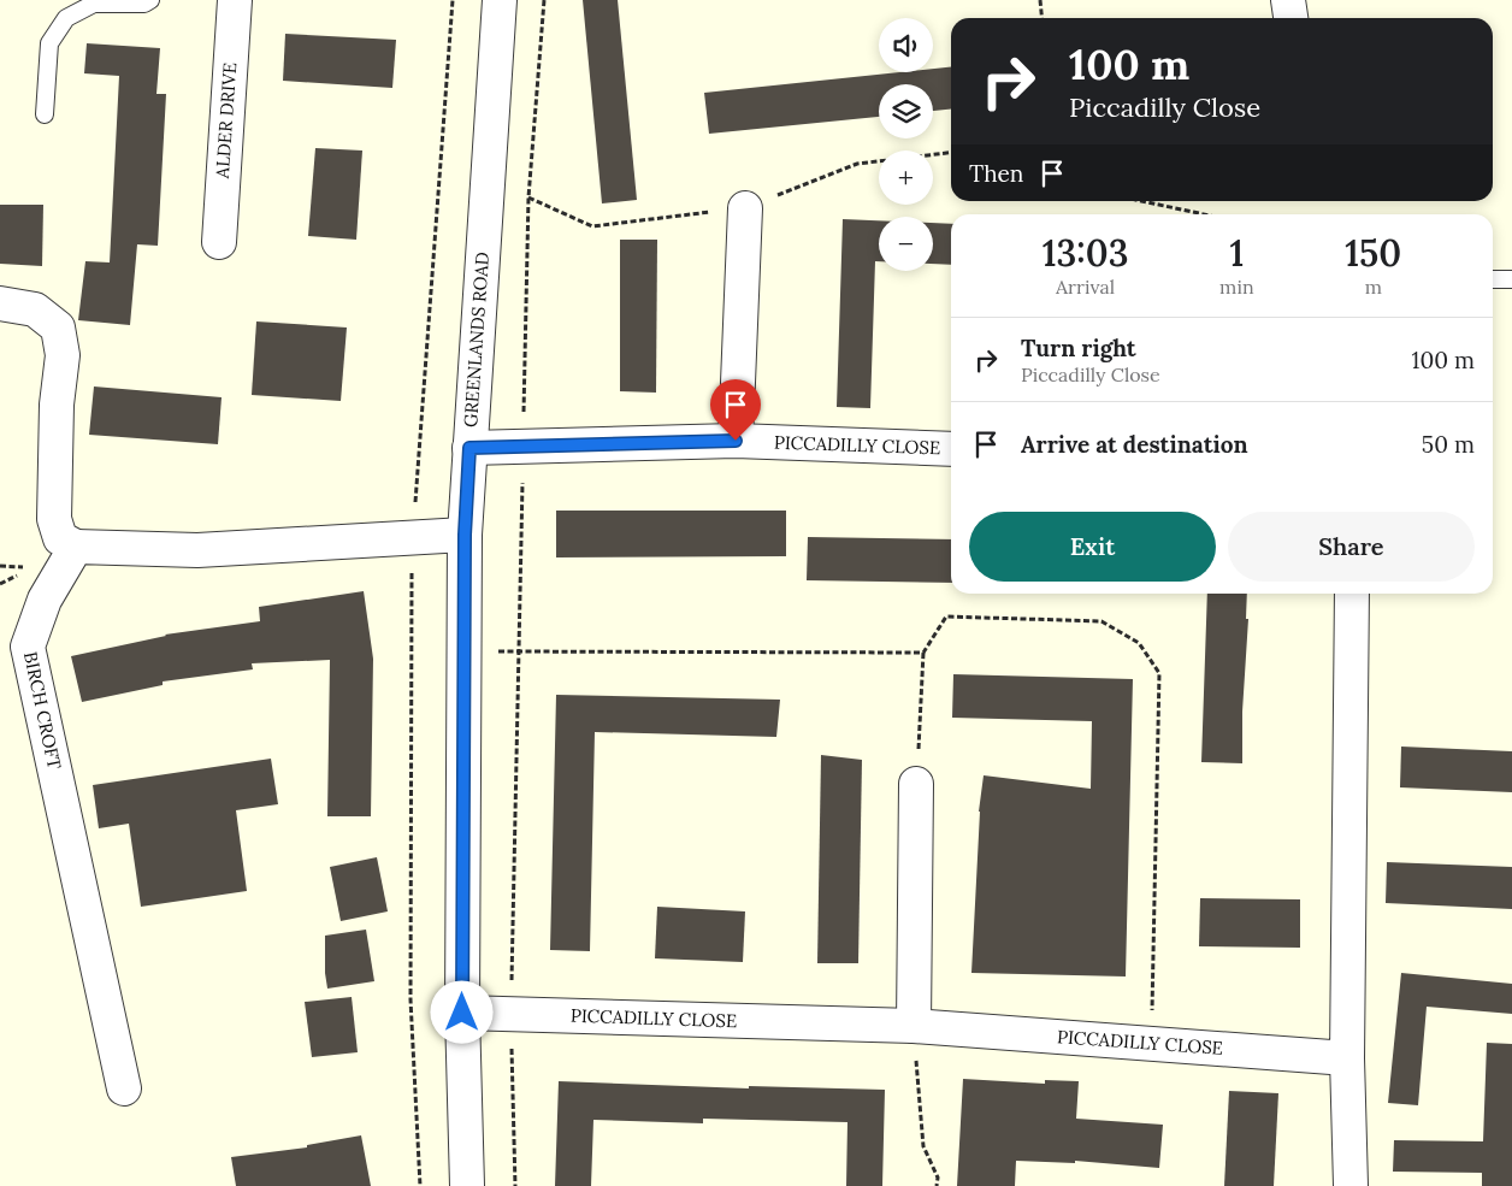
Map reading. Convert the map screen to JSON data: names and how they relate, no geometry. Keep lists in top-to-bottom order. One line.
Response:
{"streets":{"street":["ALDER DRIVE","GREENLANDS ROAD","PICCADILLY CLOSE","BIRCH CROFT"]},"crossings":[["GREENLANDS ROAD","PICCADILLY CLOSE"]],"page":{"map_buttons":["+","−"],"turn":["100 m","Piccadilly Close"],"then":"Then","eta":["13:03","Arrival","1","min","150","m"],"list":[{"name":"Turn right","note":"Piccadilly Close","value":"100 m"},{"name":"Arrive at destination","value":"50 m"}],"buttons":["Exit","Share"]}}
